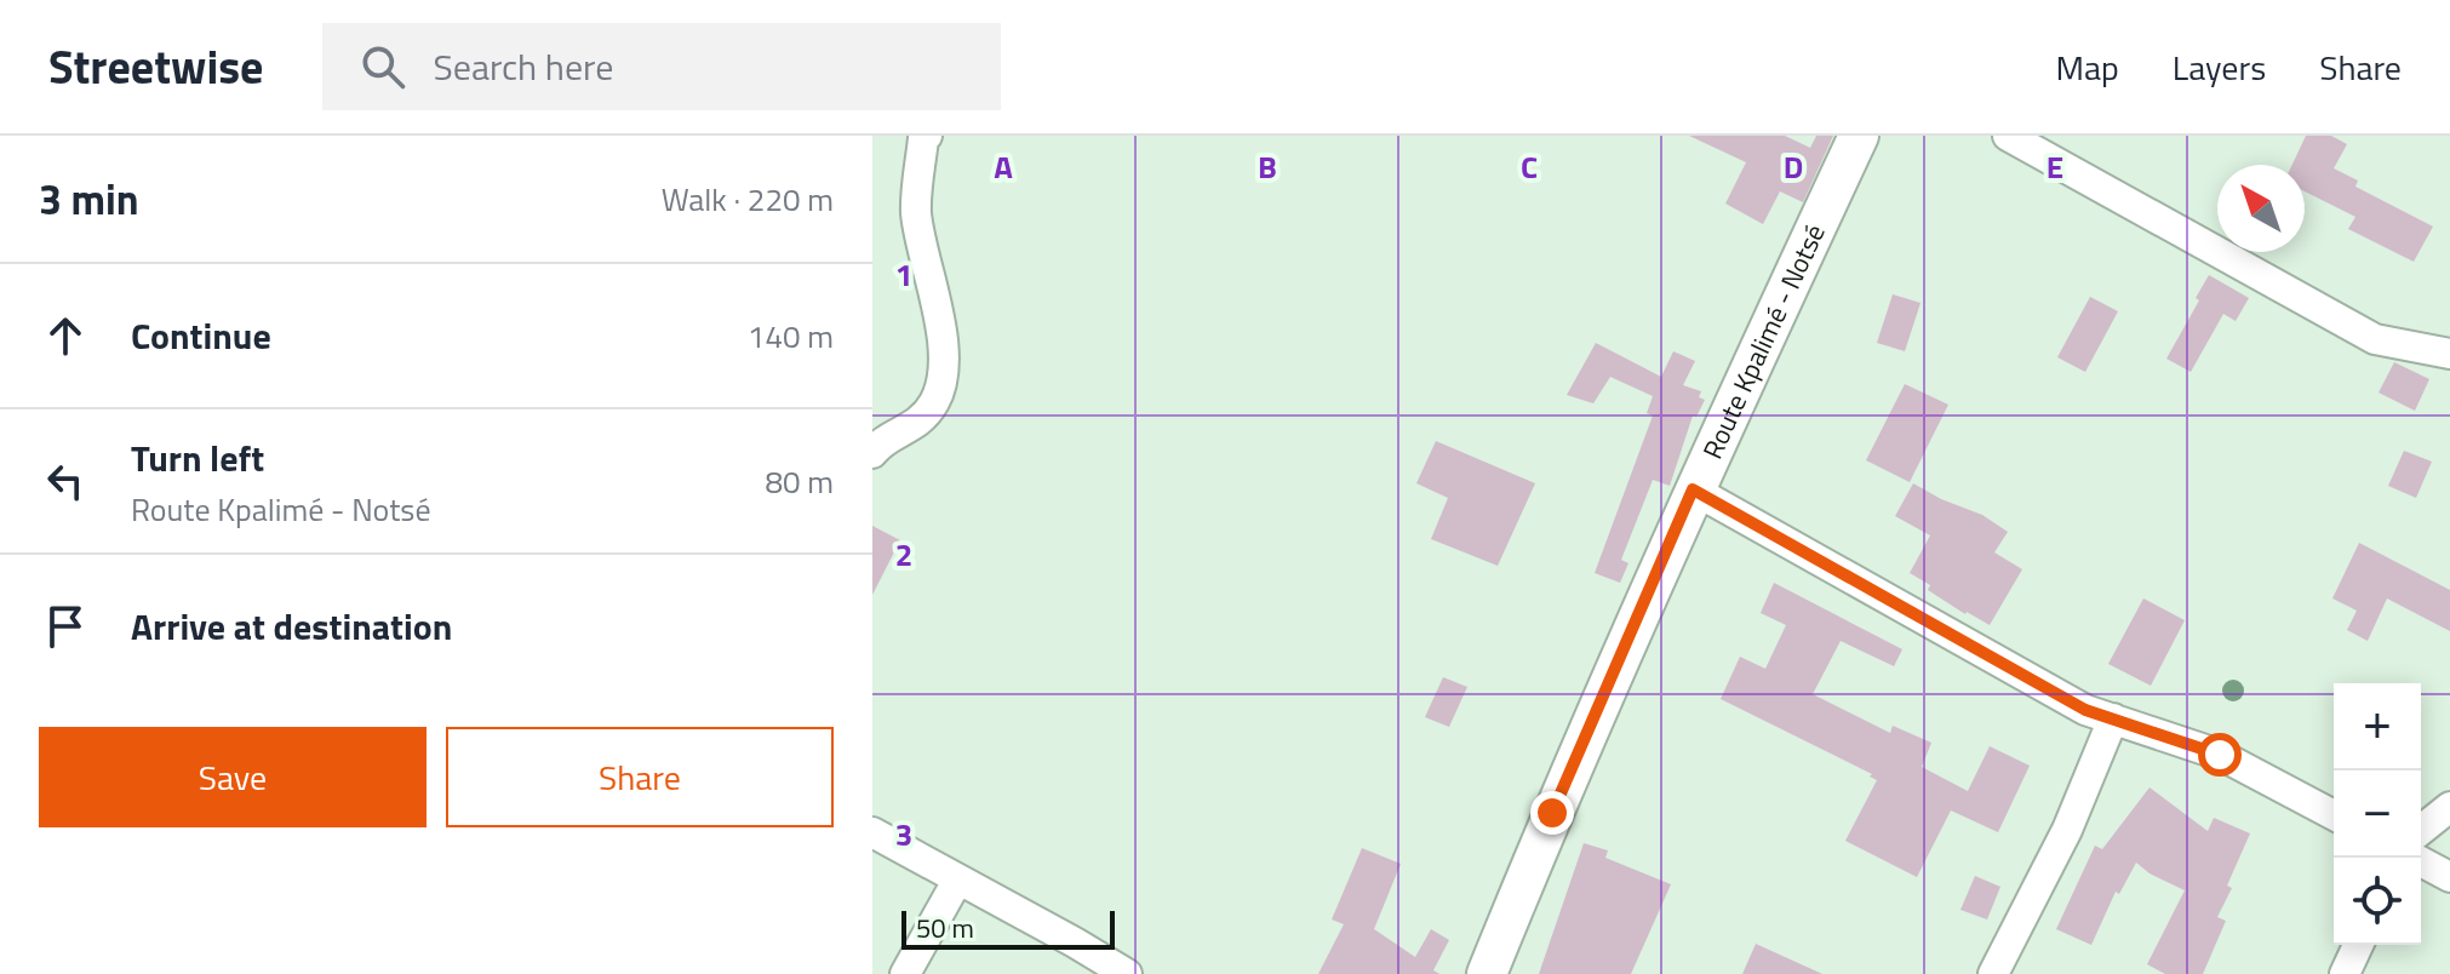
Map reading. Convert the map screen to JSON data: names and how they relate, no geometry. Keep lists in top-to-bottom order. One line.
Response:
{"streets":{"main road":["Route Kpalimé - Notsé"]},"scale_bar":"50 m","north":"top left","page":{"header":"Streetwise","search":"Search here","nav":["Map","Layers","Share"],"heading":["3 min","Walk · 220 m"],"list":[["Continue","140 m"],["Turn left","Route Kpalimé - Notsé","80 m"],"Arrive at destination"],"map_buttons":["+","−"],"buttons":["Save","Share"],"scale":"50 m"},"grid":{"columns":["A","B","C","D","E"],"rows":["1","2","3"]}}
